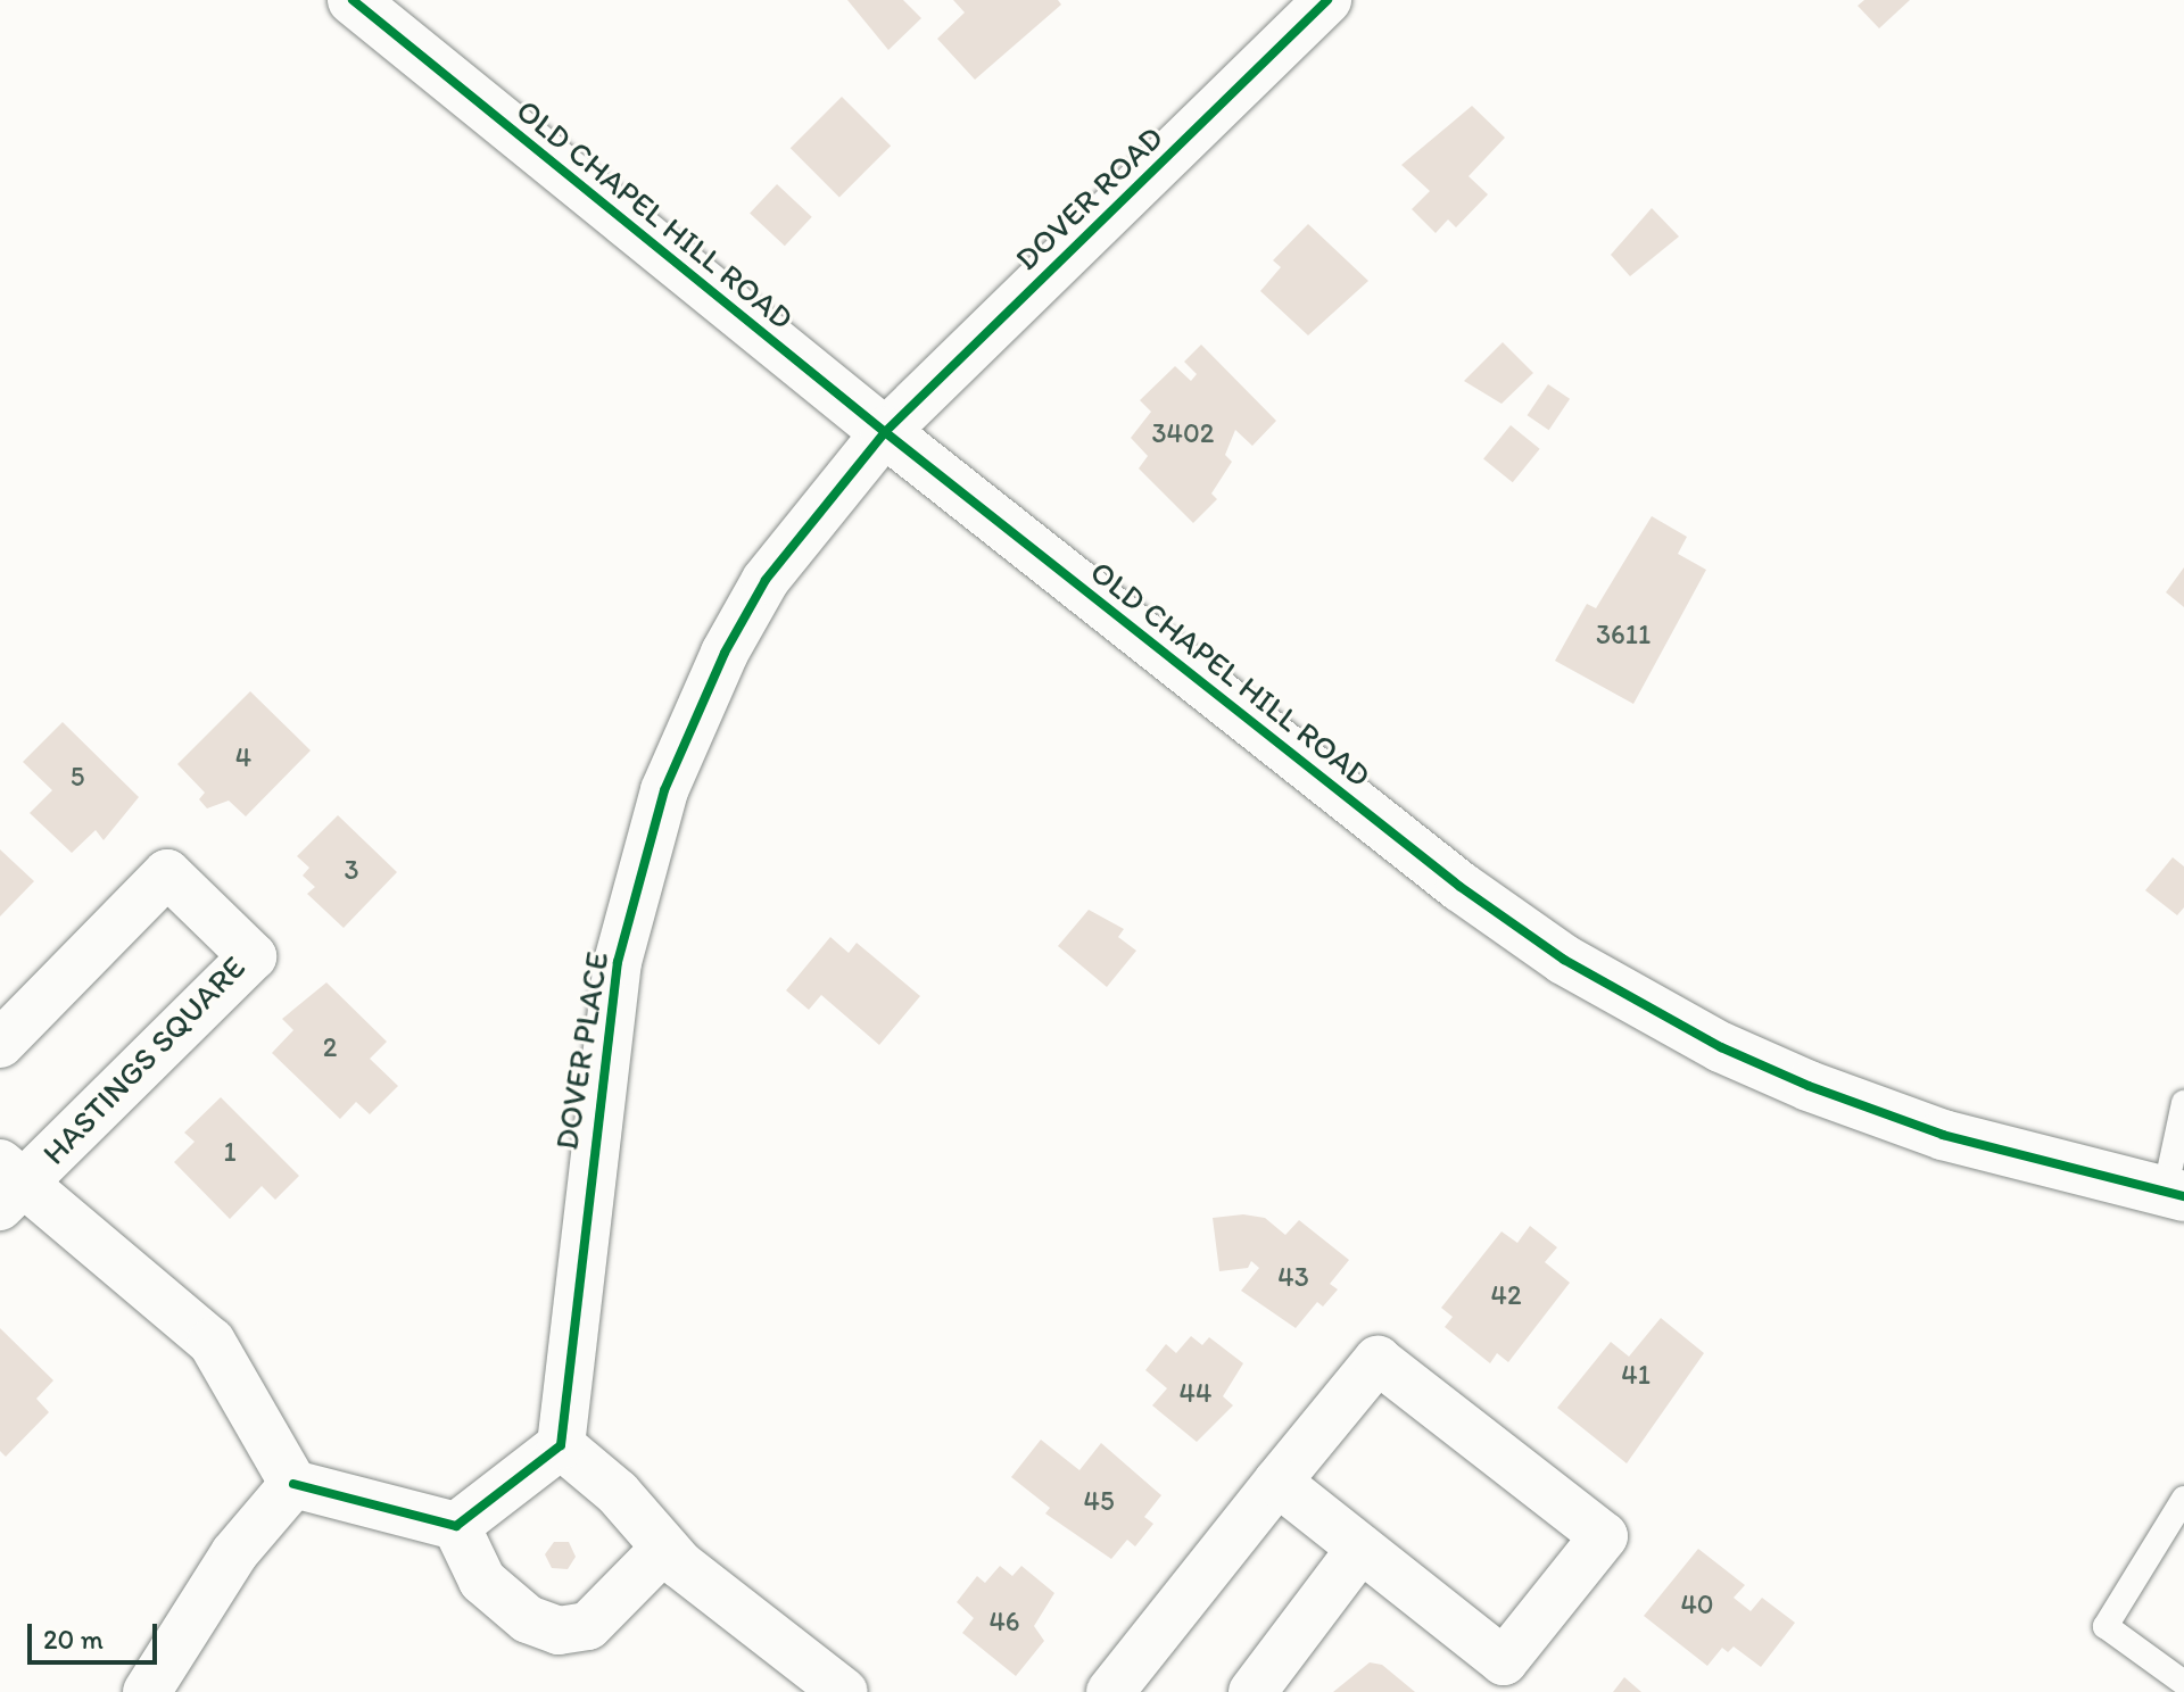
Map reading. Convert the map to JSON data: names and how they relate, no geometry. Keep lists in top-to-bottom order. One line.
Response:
{"streets":{"street":["DOVER ROAD","OLD CHAPEL HILL ROAD","DOVER PLACE","HASTINGS SQUARE"]},"crossings":[["DOVER ROAD","OLD CHAPEL HILL ROAD"],["DOVER ROAD","DOVER PLACE"],["OLD CHAPEL HILL ROAD","DOVER PLACE"]],"house_numbers":["3402","3611","4","5","3","2","1","43","42","41","44","45","40","46"],"scale_bar":"20 m"}
